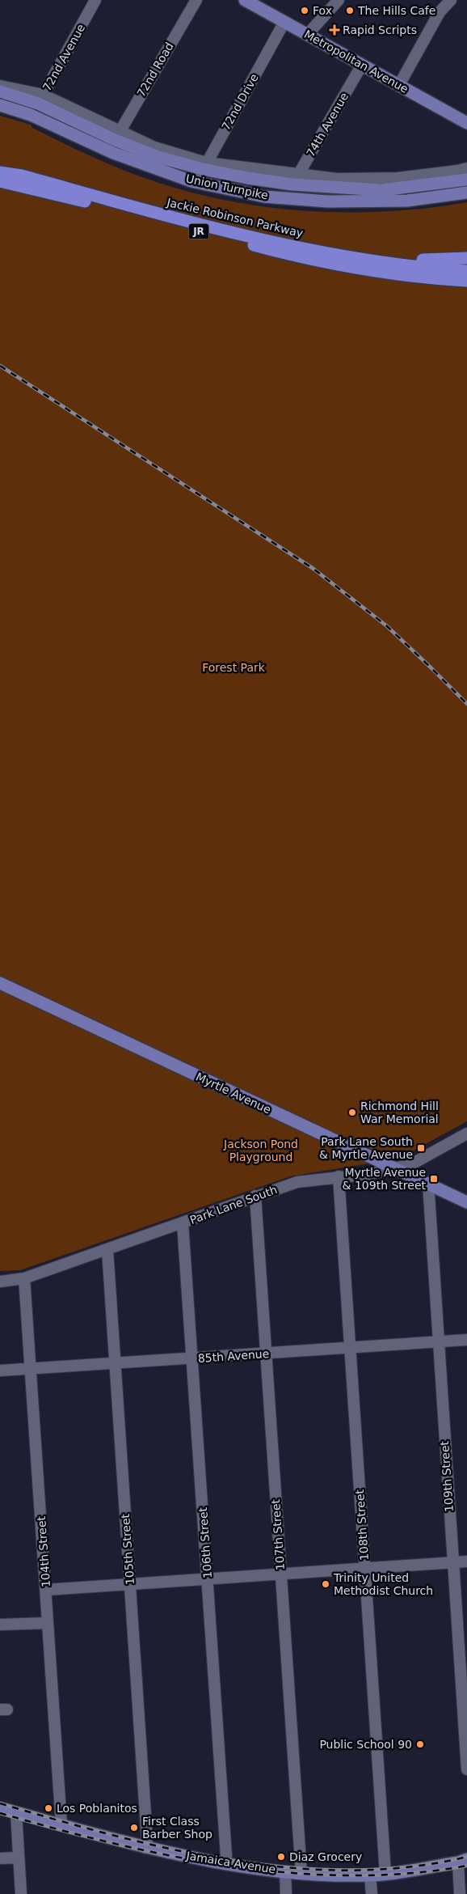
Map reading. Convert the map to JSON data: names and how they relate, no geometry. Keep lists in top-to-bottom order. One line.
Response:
{"streets":{"highway":["Jackie Robinson Parkway","JR"],"main road":["Metropolitan Avenue","Union Turnpike","Myrtle Avenue","Jamaica Avenue"],"street":["72nd Avenue","72nd Road","72nd Drive","74th Avenue","Park Lane South","85th Avenue","109th Street","108th Street","107th Street","106th Street","105th Street","104th Street"]},"crossings":[["72nd Avenue","Union Turnpike"],["Metropolitan Avenue","72nd Drive"],["Metropolitan Avenue","74th Avenue"],["72nd Road","Union Turnpike"],["72nd Drive","Union Turnpike"],["74th Avenue","Union Turnpike"],["Myrtle Avenue","Park Lane South"],["Myrtle Avenue","109th Street"],["Park Lane South","108th Street"],["Park Lane South","107th Street"],["Park Lane South","106th Street"],["Park Lane South","105th Street"],["Park Lane South","104th Street"],["85th Avenue","109th Street"],["85th Avenue","108th Street"],["85th Avenue","107th Street"],["85th Avenue","106th Street"],["85th Avenue","105th Street"],["85th Avenue","104th Street"],["108th Street","Jamaica Avenue"],["107th Street","Jamaica Avenue"],["106th Street","Jamaica Avenue"],["105th Street","Jamaica Avenue"],["104th Street","Jamaica Avenue"]],"parks":["Forest Park","Jackson Pond Playground"],"places":{"other":["Fox","The Hills Cafe","Richmond Hill War Memorial","Trinity United Methodist Church","Public School 90","Los Poblanitos","First Class Barber Shop","Diaz Grocery"],"health":["Rapid Scripts"],"transit":["Park Lane South & Myrtle Avenue","Myrtle Avenue & 109th Street"]}}
